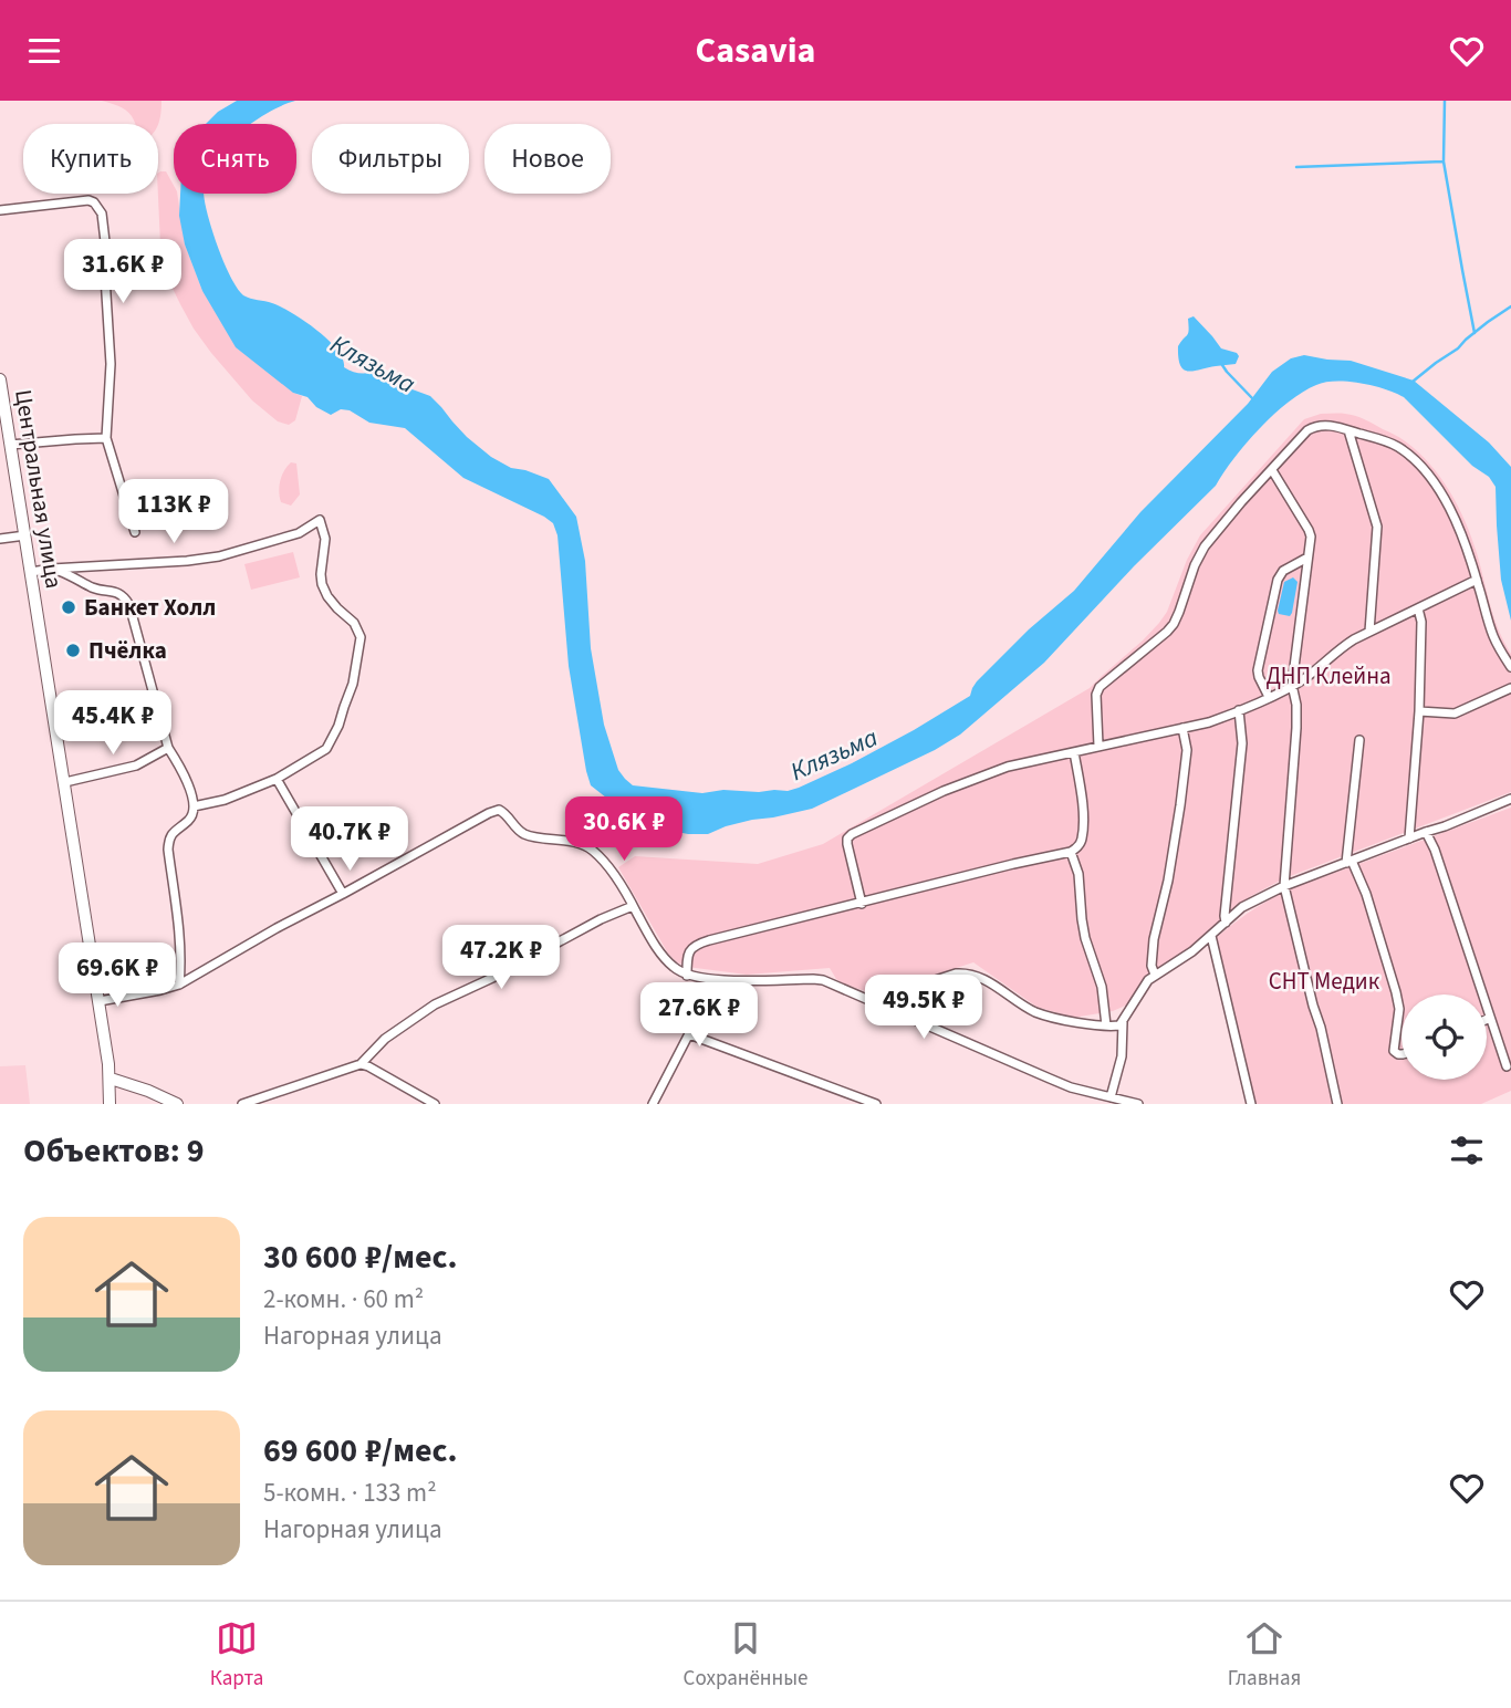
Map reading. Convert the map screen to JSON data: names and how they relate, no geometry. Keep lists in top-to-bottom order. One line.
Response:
{"streets":{"main road":["Центральная улица"]},"water":["Клязьма"],"parks":["ДНП Клейна","СНТ Медик"],"places":["Банкет Холл","Пчёлка"],"page":{"header":"Casavia","chip":["Купить","Снять","Фильтры","Новое"],"price":["31.6K ₽","113K ₽","45.4K ₽","30.6K ₽","40.7K ₽","47.2K ₽","69.6K ₽","49.5K ₽","27.6K ₽"],"heading":"Объектов: 9","list":[{"name":"30 600 ₽/мес.","note":"2-комн. · 60 m² · Нагорная улица"},{"name":"69 600 ₽/мес.","note":"5-комн. · 133 m² · Нагорная улица"}],"tabs":["Карта","Сохранённые","Главная"]}}
